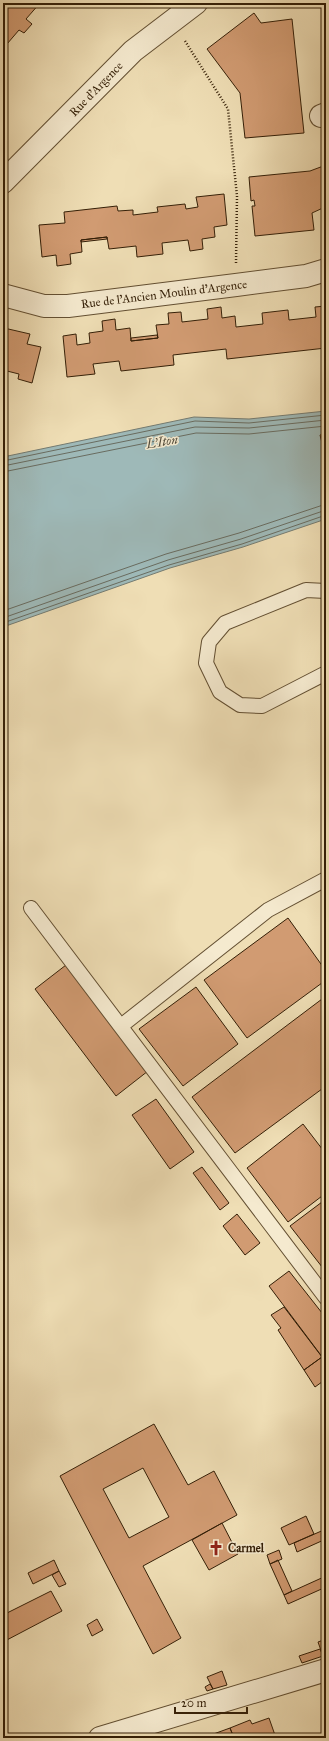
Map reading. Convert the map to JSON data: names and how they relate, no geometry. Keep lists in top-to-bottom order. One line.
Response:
{"streets":{"street":["Rue d'Argence","Rue de l'Ancien Moulin d'Argence"]},"water":["L'Iton"],"places":{"church":["Carmel"]},"scale_bar":"20 m"}
